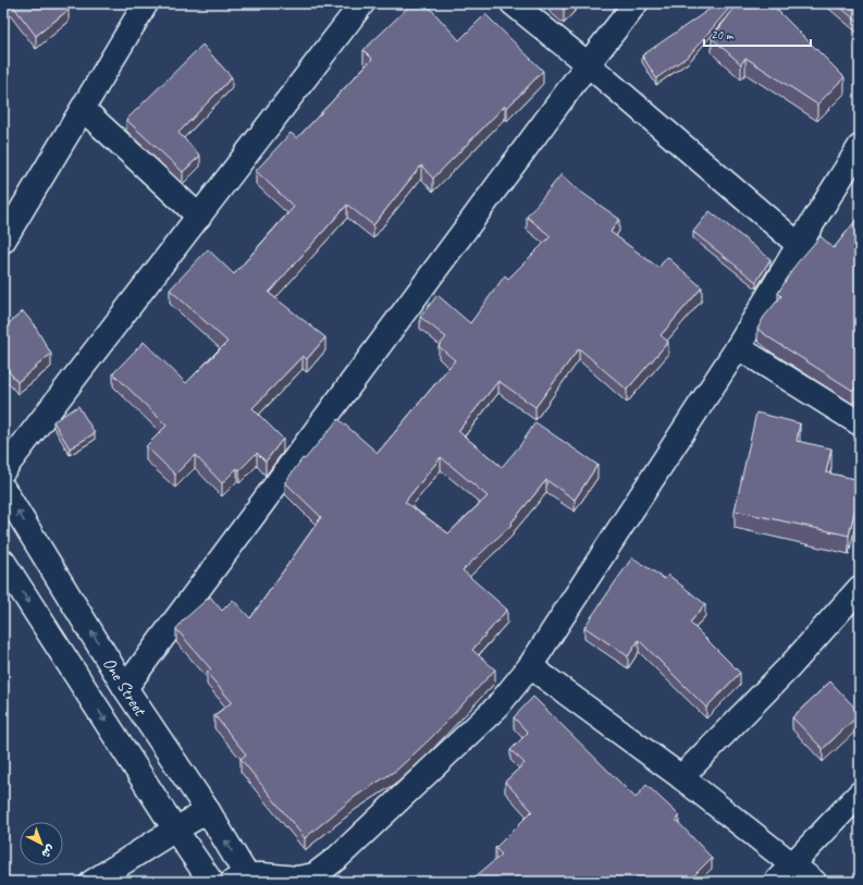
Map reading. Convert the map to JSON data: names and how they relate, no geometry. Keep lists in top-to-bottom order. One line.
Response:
{"streets":{"street":["One Street"]},"scale_bar":"20 m","north":"bottom right"}
